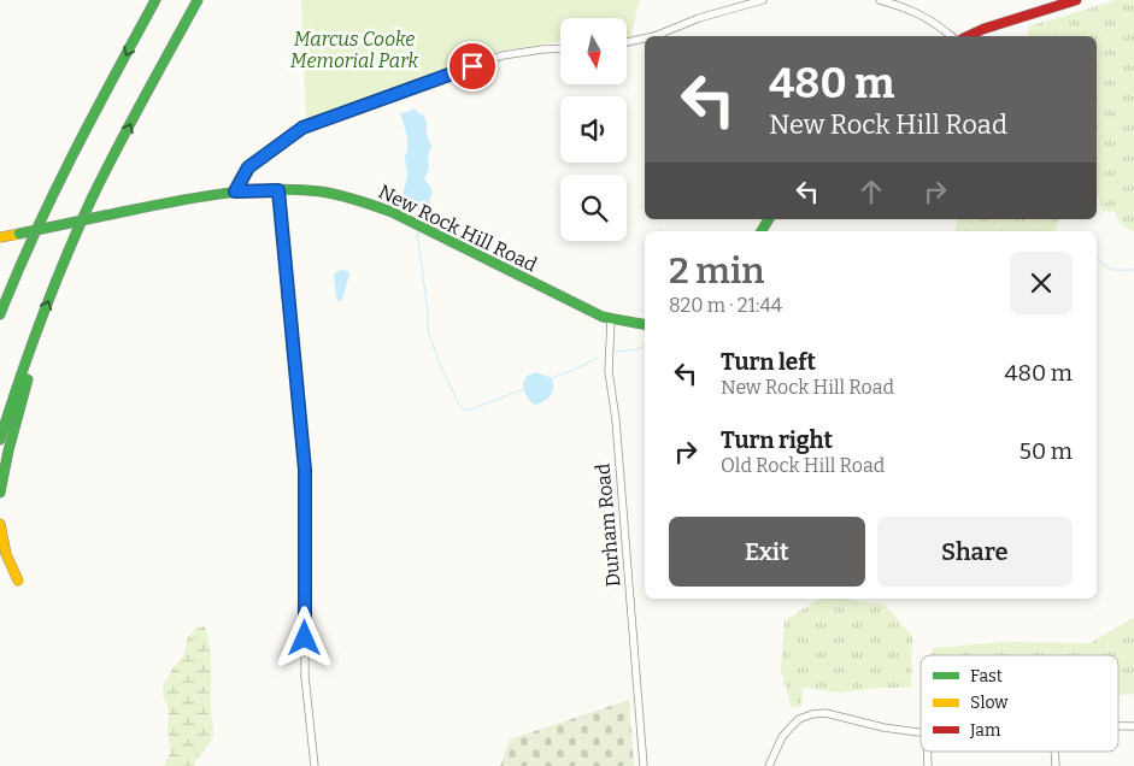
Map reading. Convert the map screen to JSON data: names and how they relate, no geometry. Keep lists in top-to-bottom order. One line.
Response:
{"streets":{"main road":["New Rock Hill Road"],"street":["Durham Road"]},"crossings":[["New Rock Hill Road","Durham Road"]],"parks":["Marcus Cooke Memorial Park"],"legend":["Fast","Slow","Jam"],"north":"bottom","page":{"turn":["480 m","New Rock Hill Road"],"heading":["2 min","820 m · 21:44"],"list":[{"name":"Turn left","note":"New Rock Hill Road","value":"480 m"},{"name":"Turn right","note":"Old Rock Hill Road","value":"50 m"}],"buttons":["Exit","Share"]}}
